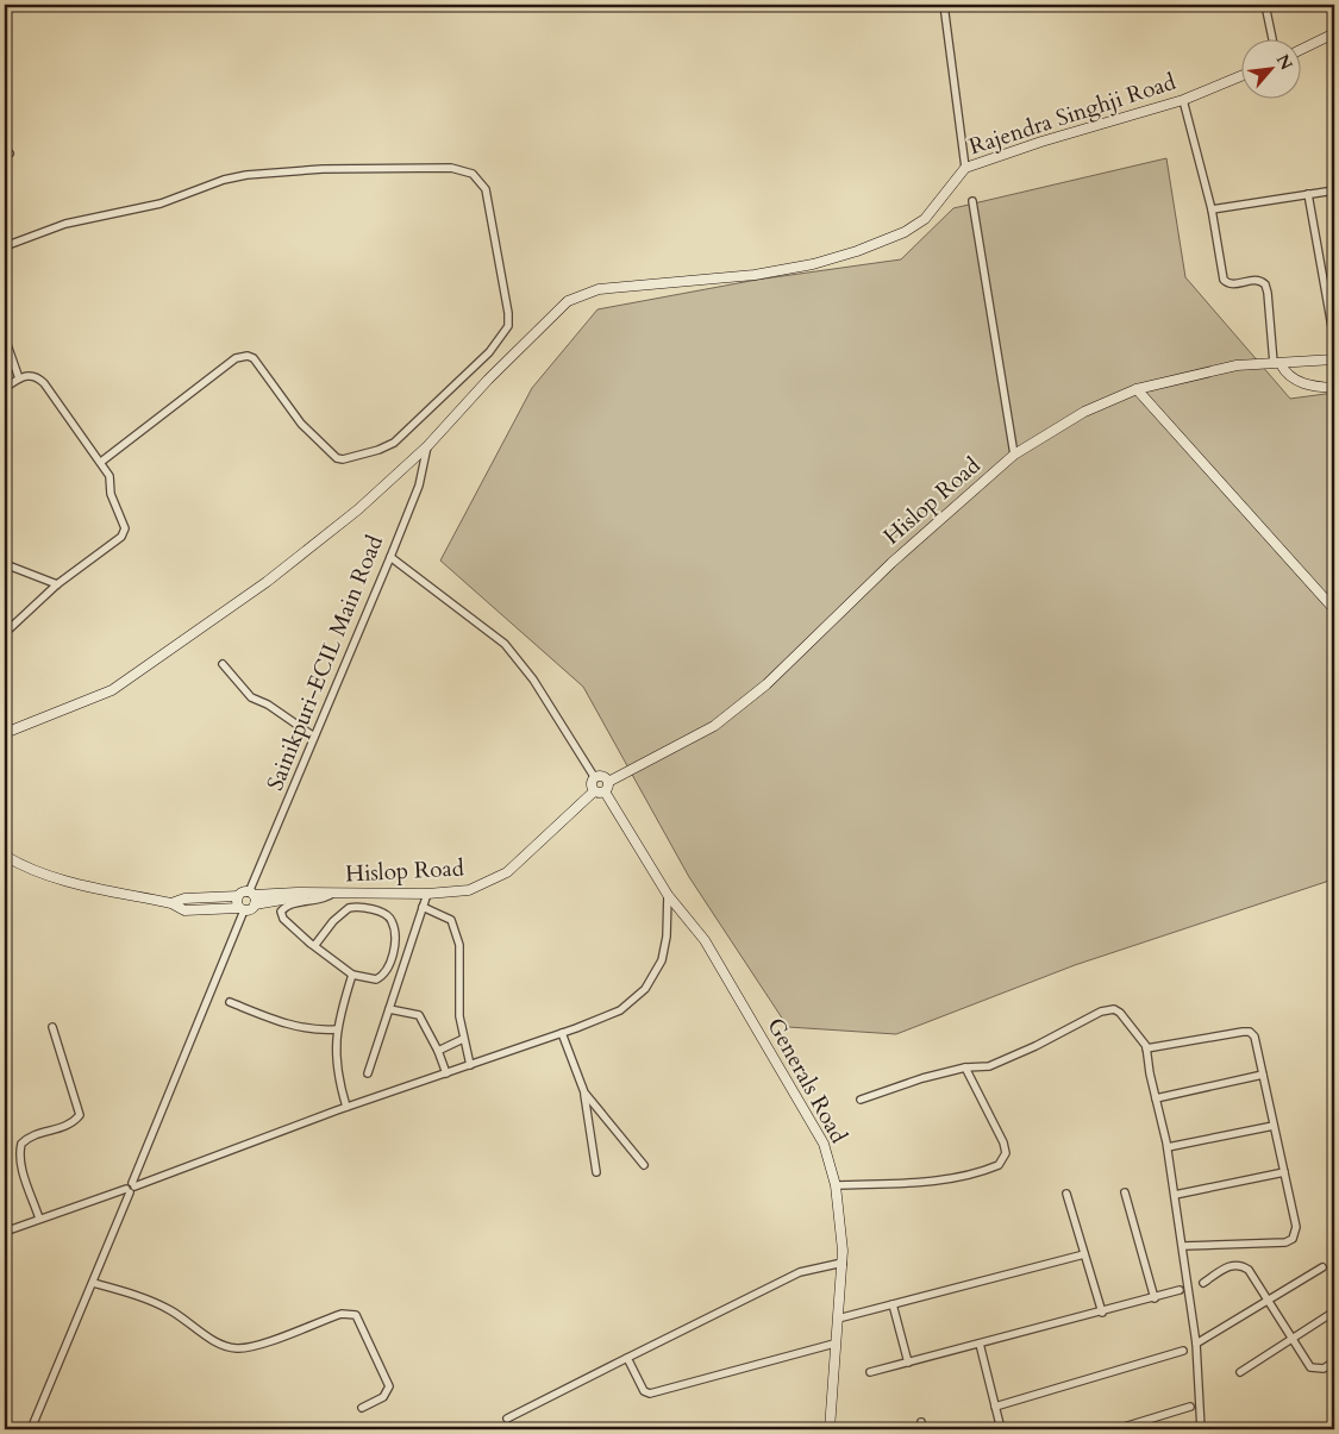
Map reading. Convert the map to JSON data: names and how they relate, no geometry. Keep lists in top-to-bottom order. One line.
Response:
{"streets":{"street":["Rajendra Singhji Road","Hislop Road","Sainikpuri-ECIL Main Road","Generals Road"]},"crossings":[["Rajendra Singhji Road","Sainikpuri-ECIL Main Road"],["Hislop Road","Sainikpuri-ECIL Main Road"],["Hislop Road","Generals Road"]],"north":"top right"}
